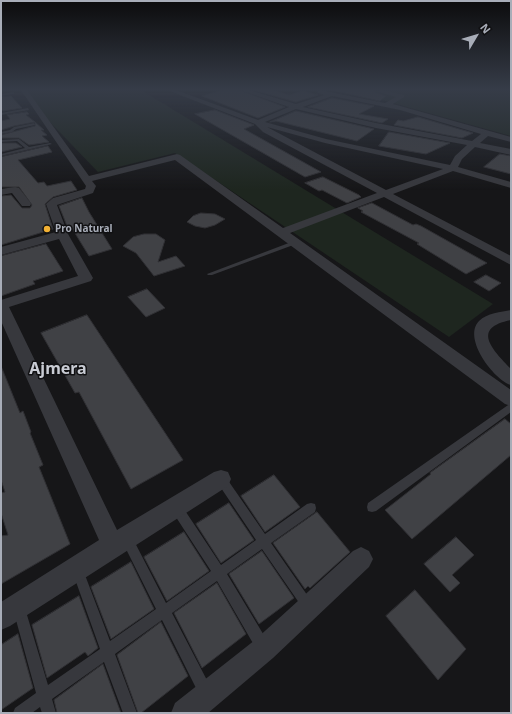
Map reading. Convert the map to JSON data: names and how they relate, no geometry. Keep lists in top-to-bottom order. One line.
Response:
{"districts":["Ajmera"],"places":["Pro Natural"],"north":"top right"}
